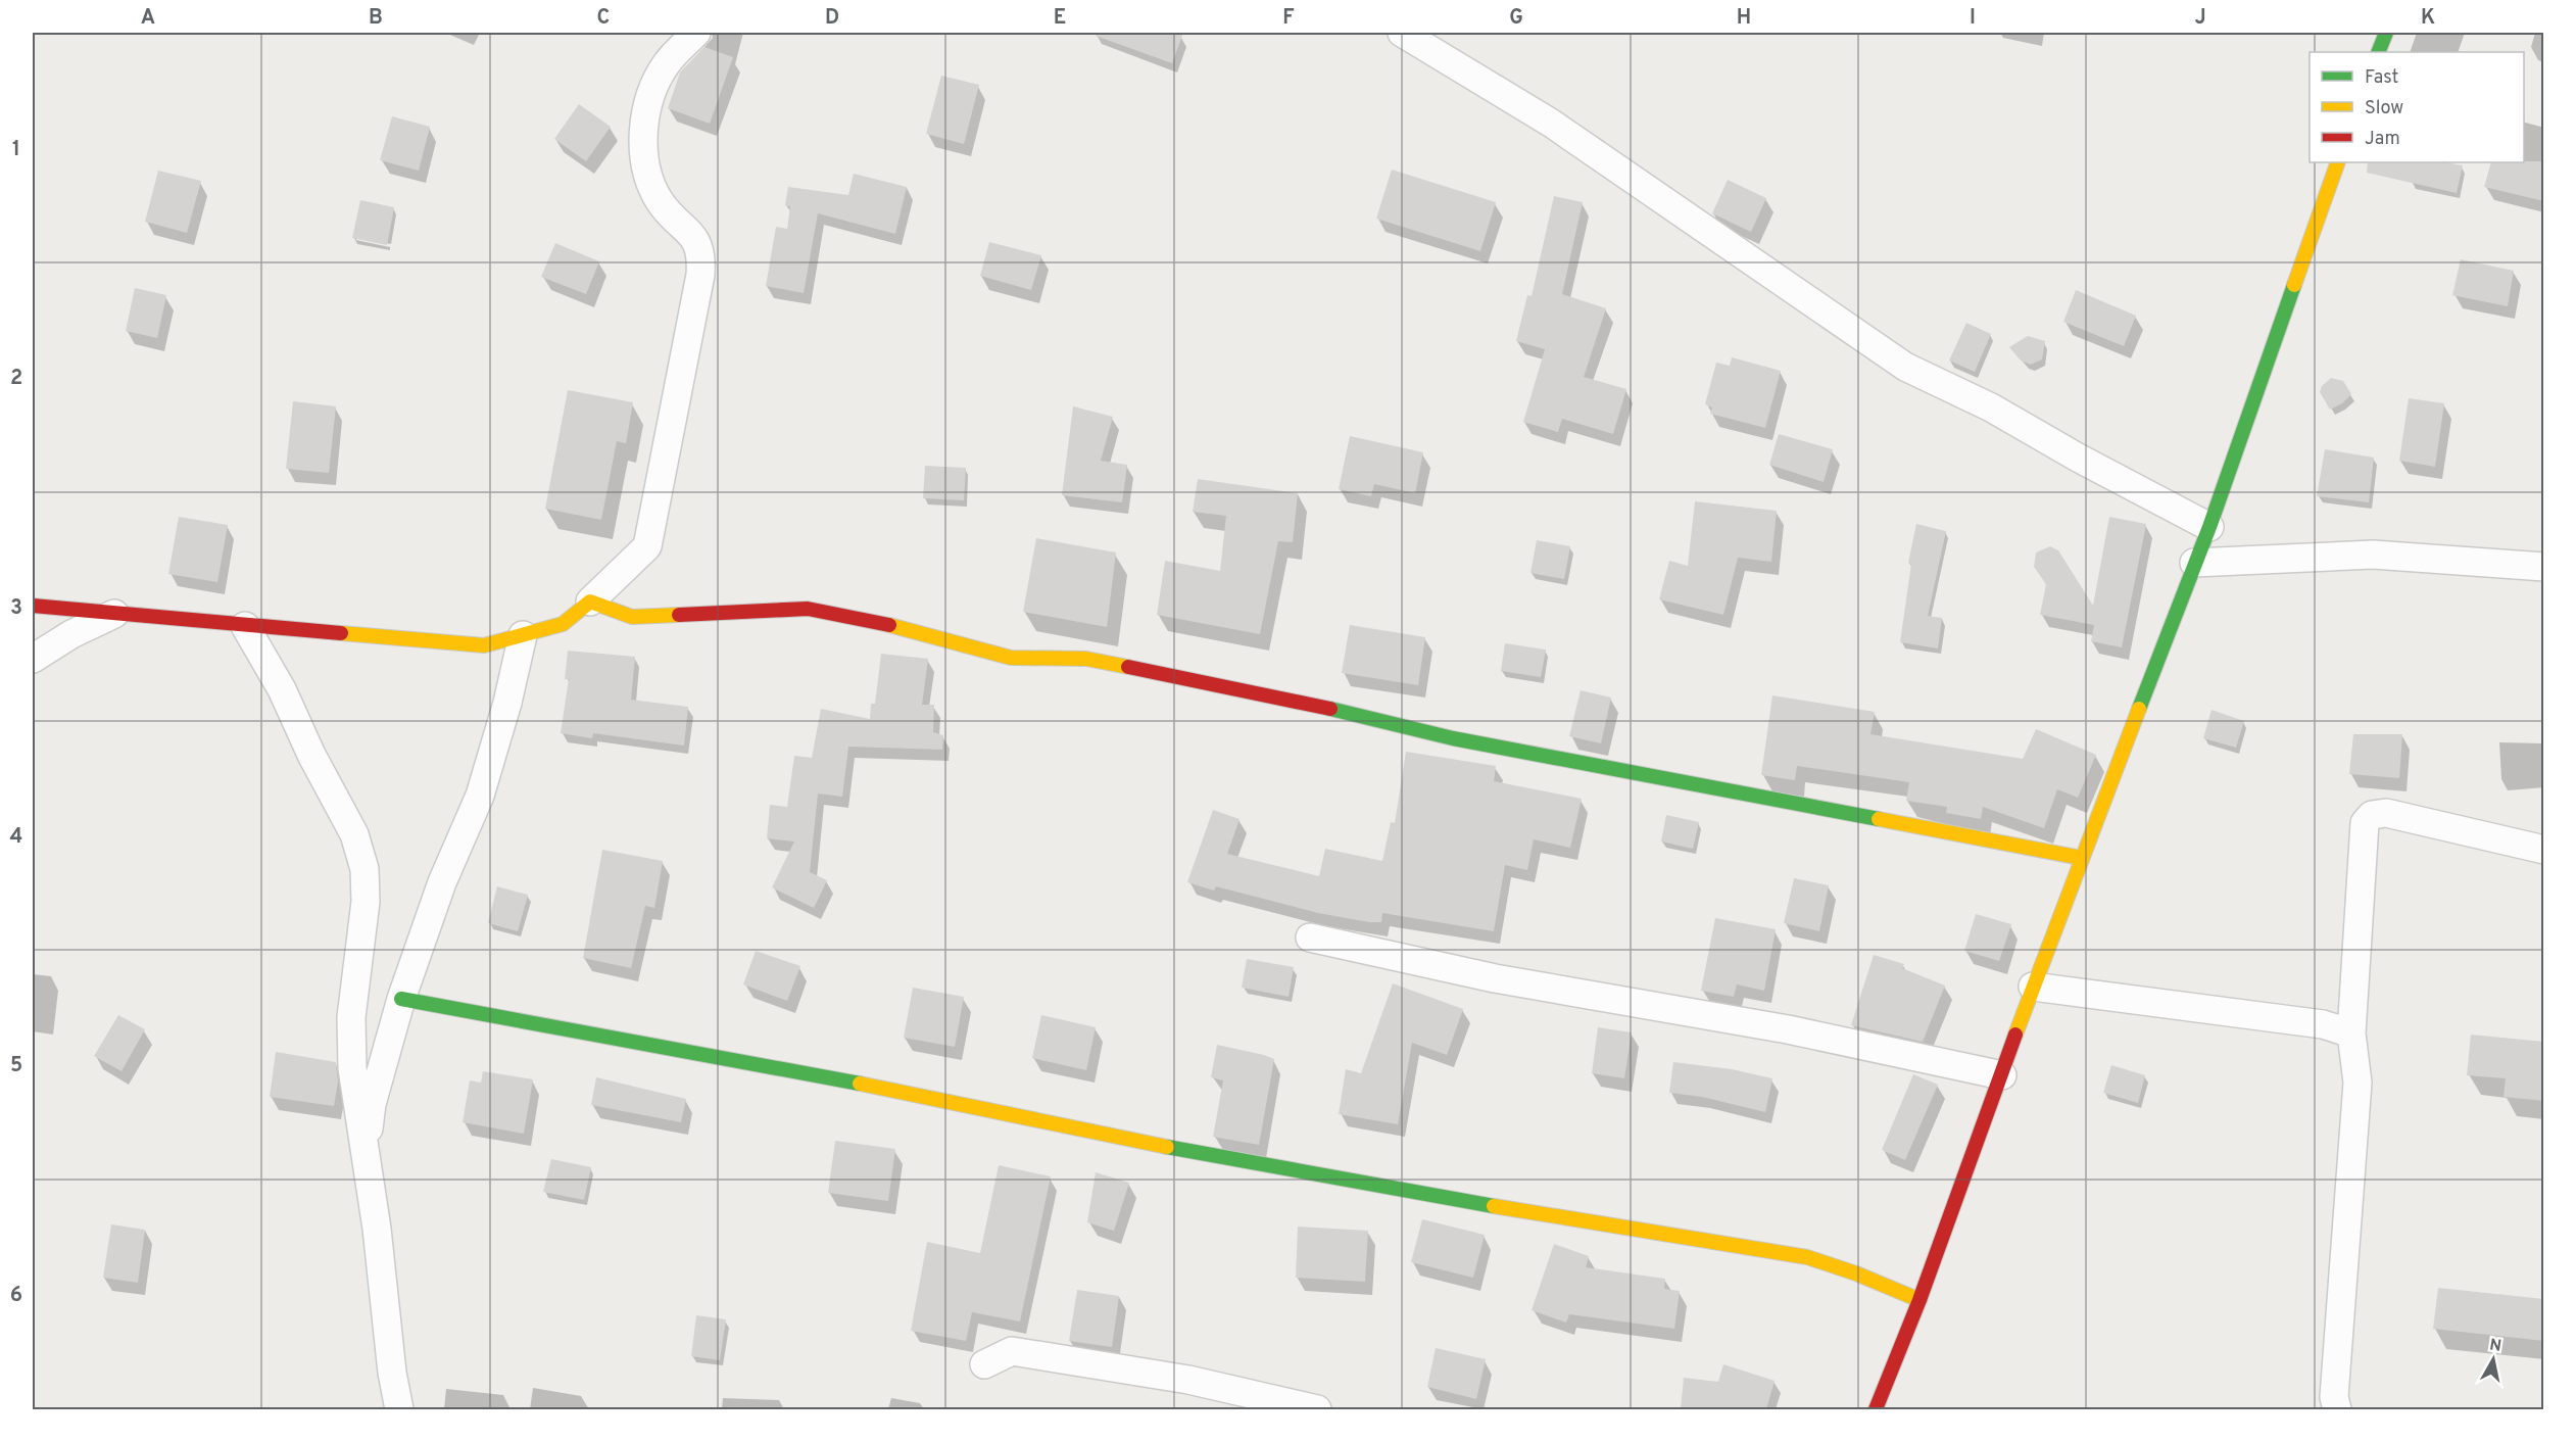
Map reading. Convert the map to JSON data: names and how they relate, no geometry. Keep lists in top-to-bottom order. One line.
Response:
{"legend":["Fast","Slow","Jam"],"north":"top","grid":{"columns":["A","B","C","D","E","F","G","H","I","J","K"],"rows":["1","2","3","4","5","6"]}}
